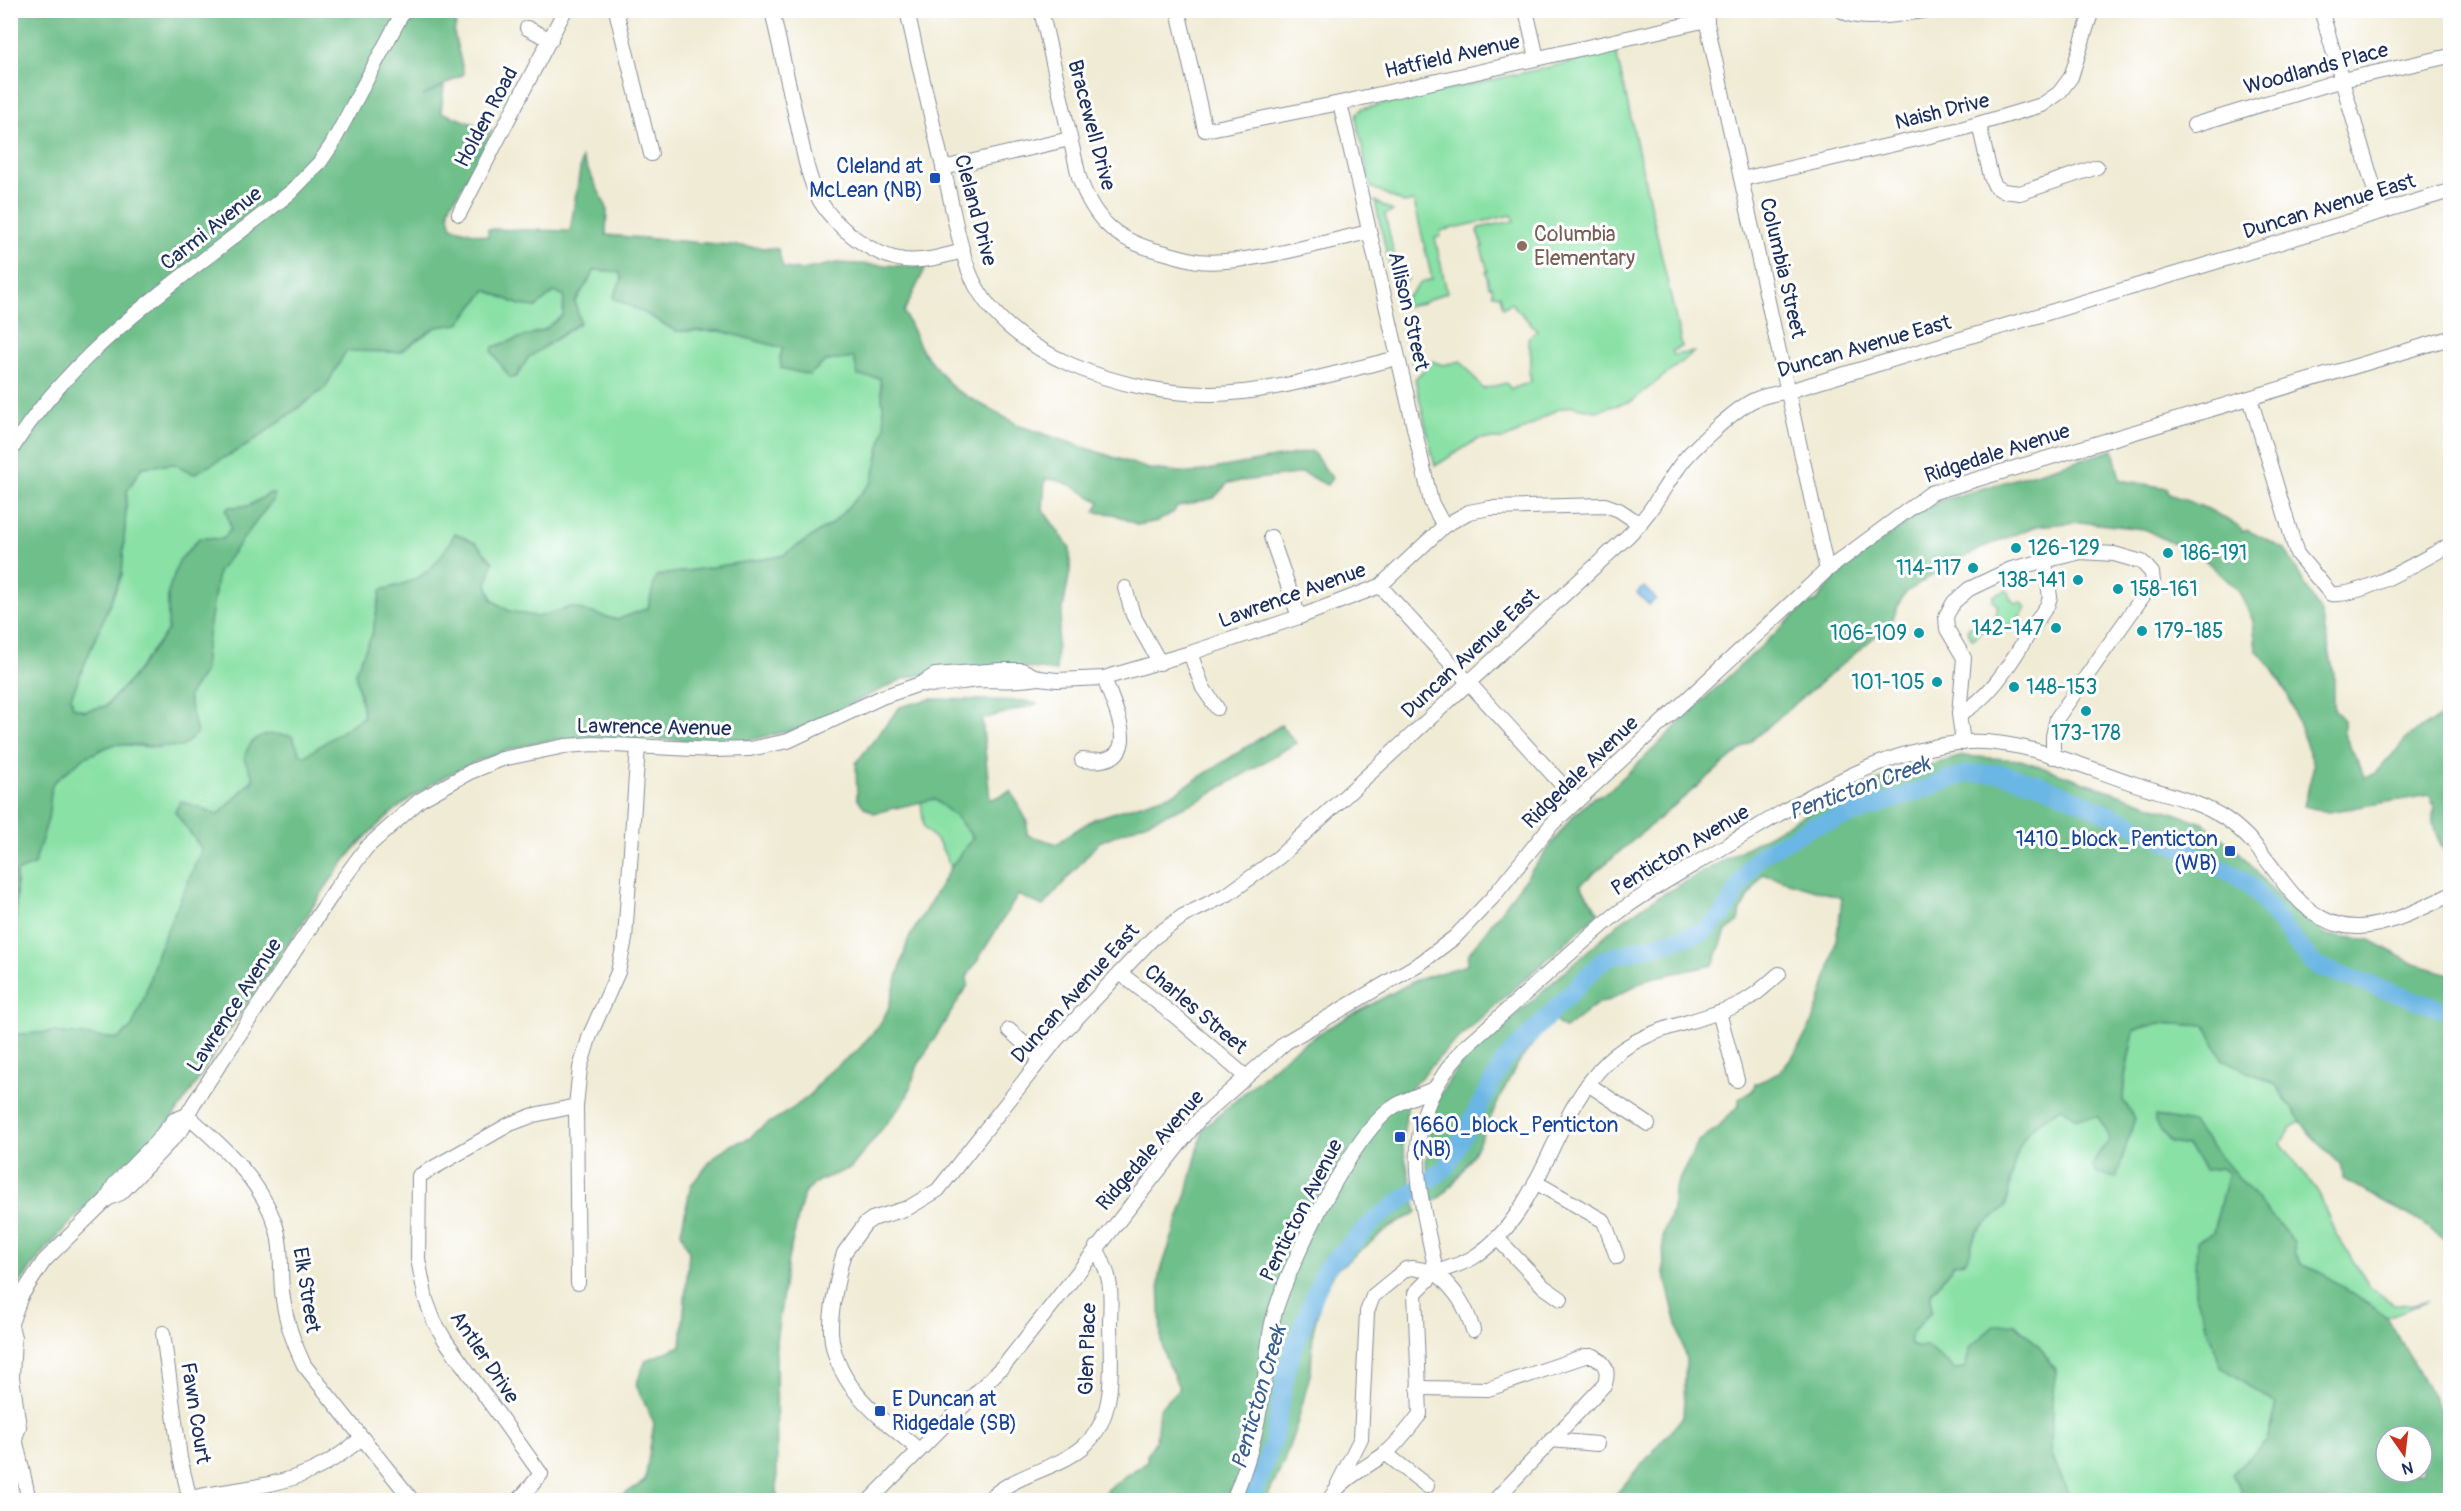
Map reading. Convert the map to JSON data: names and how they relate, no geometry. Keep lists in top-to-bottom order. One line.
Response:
{"streets":{"street":["Hatfield Avenue","Woodlands Place","Naish Drive","Holden Road","Bracewell Drive","Duncan Avenue East","Cleland Drive","Carmi Avenue","Columbia Street","Allison Street","Ridgedale Avenue","Lawrence Avenue","Penticton Avenue","Charles Street","Elk Street","Glen Place","Antler Drive","Fawn Court"]},"crossings":[["Hatfield Avenue","Columbia Street"],["Hatfield Avenue","Allison Street"],["Naish Drive","Columbia Street"],["Bracewell Drive","Allison Street"],["Duncan Avenue East","Columbia Street"],["Duncan Avenue East","Ridgedale Avenue"],["Duncan Avenue East","Lawrence Avenue"],["Duncan Avenue East","Charles Street"],["Cleland Drive","Allison Street"],["Columbia Street","Ridgedale Avenue"],["Allison Street","Lawrence Avenue"],["Ridgedale Avenue","Charles Street"],["Ridgedale Avenue","Glen Place"],["Lawrence Avenue","Elk Street"]],"water":["Penticton Creek"],"places":{"transit":["Cleland at McLean (NB)","1410_block_Penticton (WB)","1660_block_Penticton (NB)","E Duncan at Ridgedale (SB)"],"other":["Columbia Elementary","126-129","186-191","114-117","138-141","158-161","142-147","179-185","106-109","101-105","148-153","173-178"]},"north":"bottom"}
